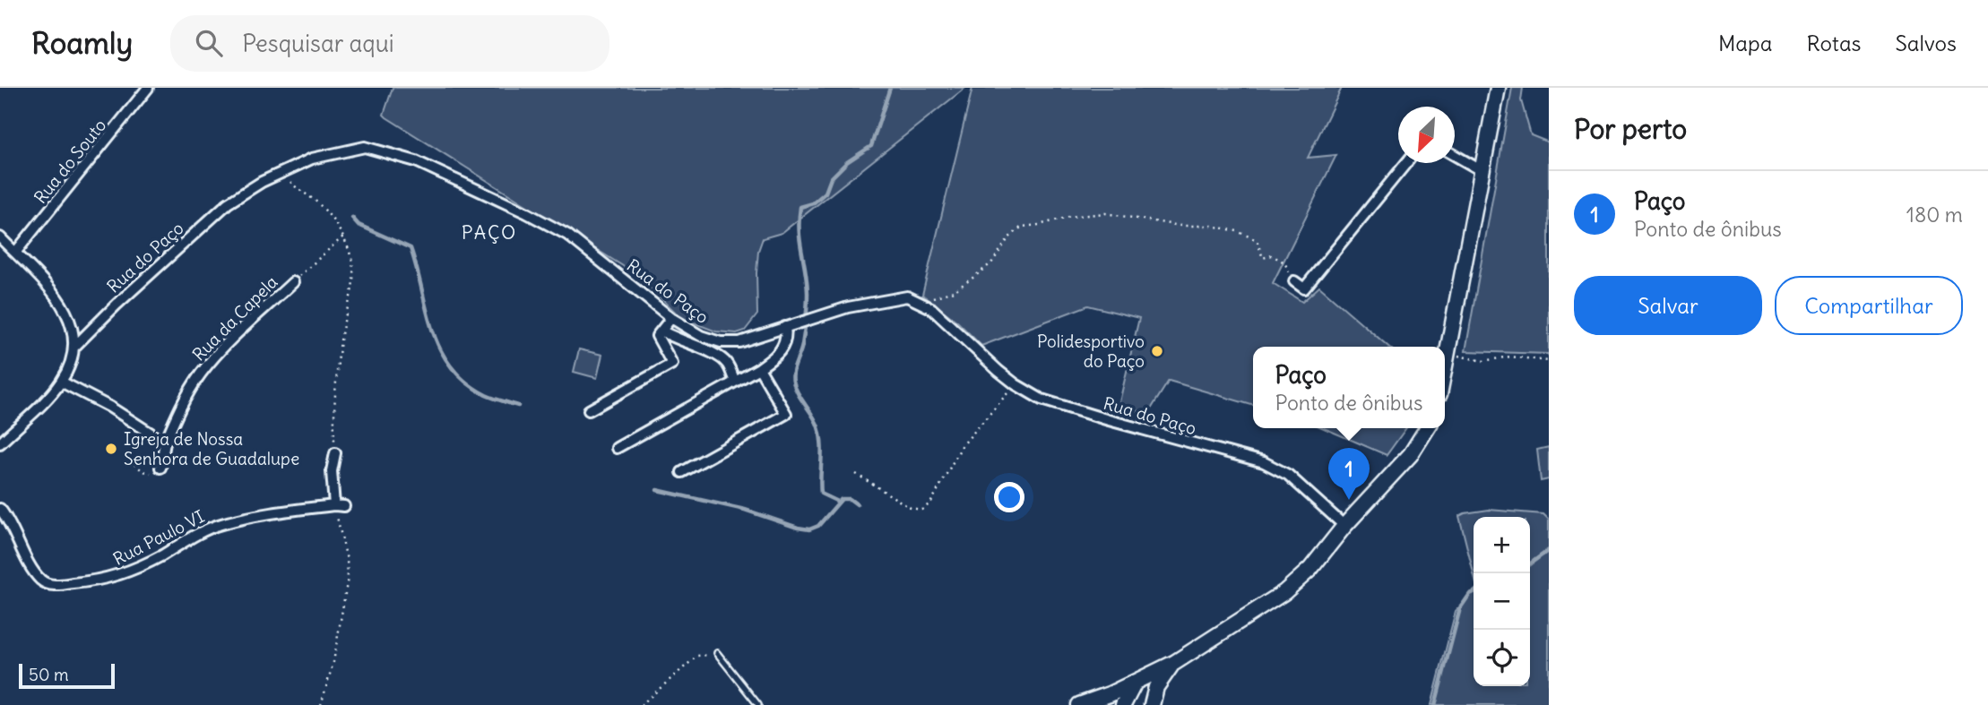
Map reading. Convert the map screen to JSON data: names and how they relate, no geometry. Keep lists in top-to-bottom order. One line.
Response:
{"streets":{"street":["Rua do Souto","Rua do Paço","Rua da Capela","Rua Paulo VI"]},"districts":["PAÇO"],"places":["Polidesportivo do Paço","Igreja de Nossa Senhora de Guadalupe"],"scale_bar":"50 m","north":"bottom left","page":{"header":"Roamly","search":"Pesquisar aqui","nav":["Mapa","Rotas","Salvos"],"heading":"Por perto","list":[{"mark":"1","name":"Paço","note":"Ponto de ônibus","value":"180 m"}],"buttons":["Salvar","Compartilhar"],"popup":["Paço","Ponto de ônibus"],"pins":"1","map_buttons":["+","−"],"scale":"50 m"}}
